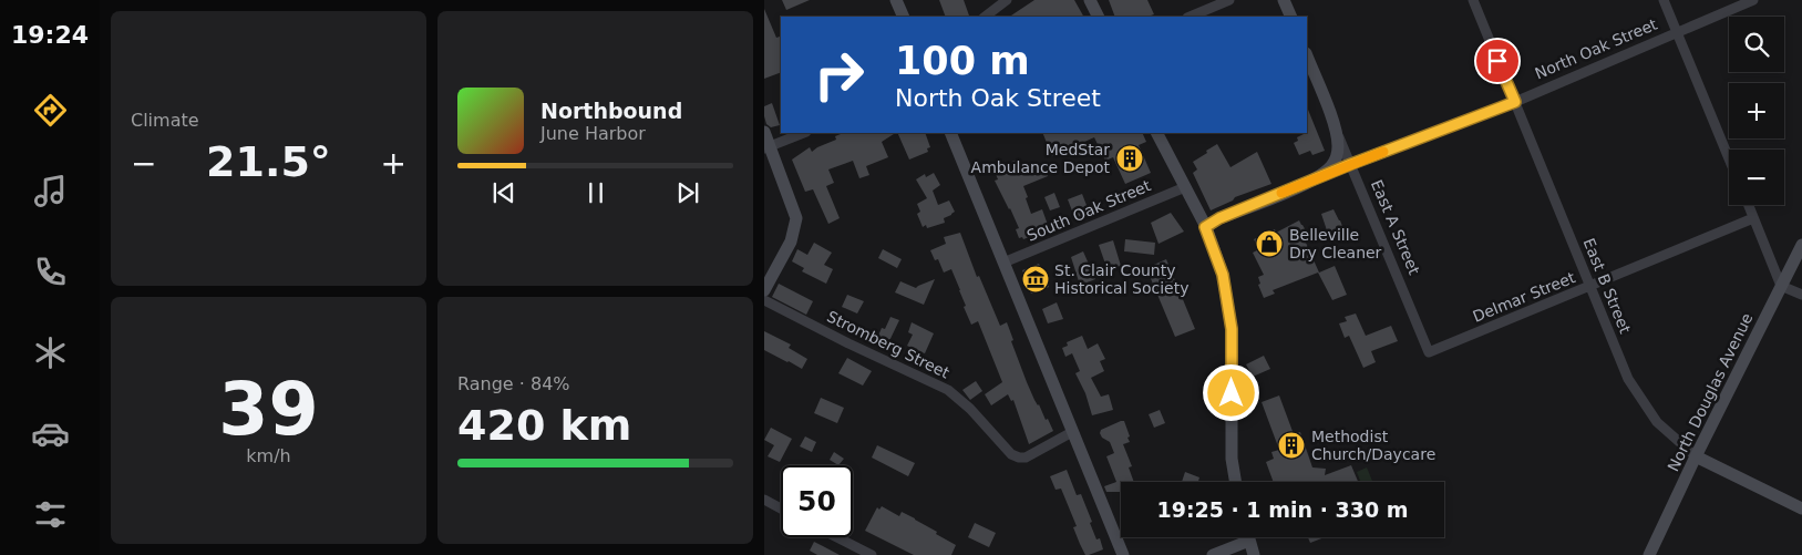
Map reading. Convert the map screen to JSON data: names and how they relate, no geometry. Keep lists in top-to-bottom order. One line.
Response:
{"streets":{"main road":["North Oak Street","East A Street","East B Street","North Douglas Avenue"],"street":["South Oak Street","Delmar Street","Stromberg Street"]},"crossings":[["North Oak Street","East A Street"],["North Oak Street","East B Street"],["East A Street","Delmar Street"],["East B Street","Delmar Street"],["East B Street","North Douglas Avenue"]],"places":{"building":["MedStar Ambulance Depot","Methodist Church/Daycare"],"shop":["Belleville Dry Cleaner"],"museum":["St. Clair County Historical Society"]},"page":{"tabs":"19:24","tile":["Climate",["39","km/h"],["Range · 84%","420 km"]],"map_buttons":["+","−"],"turn":["100 m","North Oak Street"],"song":["Northbound","June Harbor"],"heat":["−","21.5°","+"],"limit":"50","trip":"19:25 · 1 min · 330 m"}}
